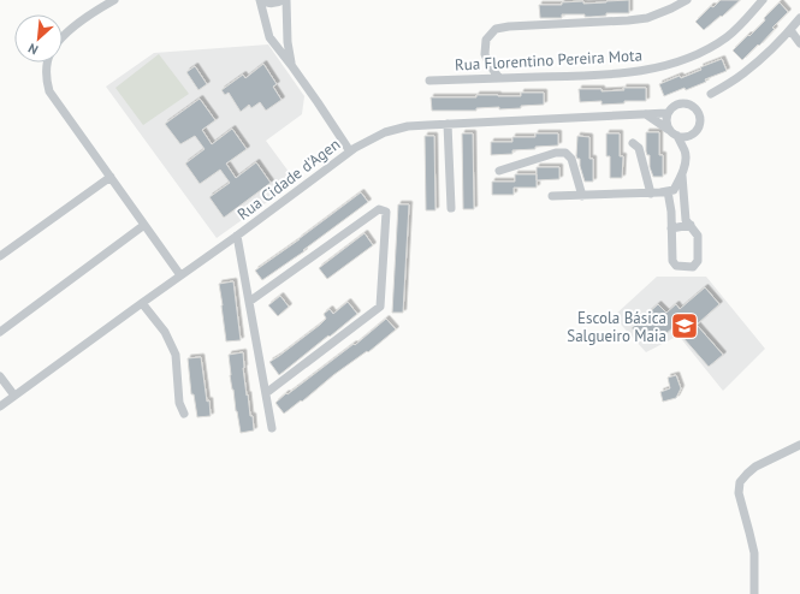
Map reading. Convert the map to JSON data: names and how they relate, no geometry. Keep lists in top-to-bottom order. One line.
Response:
{"streets":{"street":["Rua Florentino Pereira Mota","Rua Cidade d'Agen"]},"places":{"school or university":["Escola Básica Salgueiro Maia"]},"north":"bottom left"}
